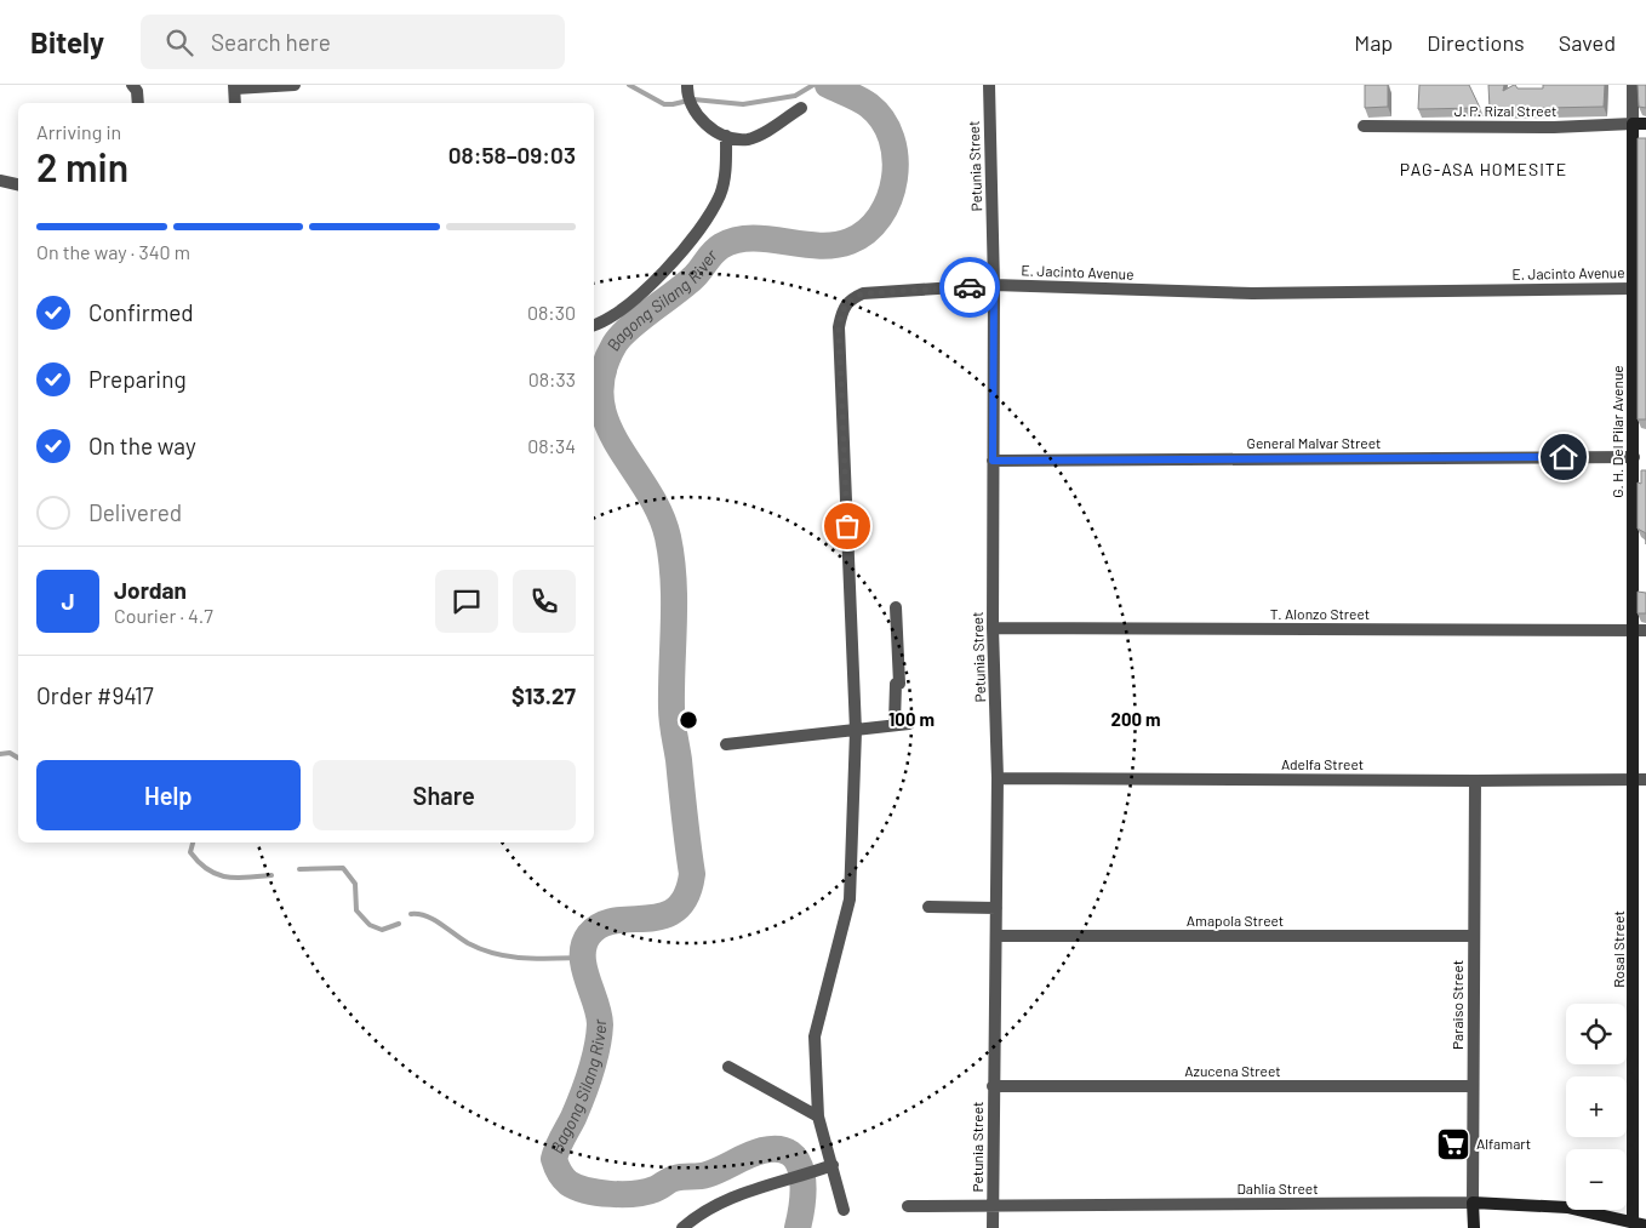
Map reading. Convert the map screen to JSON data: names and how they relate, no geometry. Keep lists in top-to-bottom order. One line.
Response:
{"streets":{"street":["J. P. Rizal Street","Petunia Street","E. Jacinto Avenue","G. H. Del Pilar Avenue","General Malvar Street","T. Alonzo Street","Adelfa Street","Amapola Street","Rosal Street","Paraiso Street","Azucena Street","Dahlia Street"]},"crossings":[["J. P. Rizal Street","G. H. Del Pilar Avenue"],["Petunia Street","E. Jacinto Avenue"],["Petunia Street","General Malvar Street"],["Petunia Street","T. Alonzo Street"],["Petunia Street","Adelfa Street"],["Petunia Street","Amapola Street"],["Petunia Street","Azucena Street"],["Petunia Street","Dahlia Street"],["E. Jacinto Avenue","G. H. Del Pilar Avenue"],["G. H. Del Pilar Avenue","General Malvar Street"],["G. H. Del Pilar Avenue","T. Alonzo Street"],["G. H. Del Pilar Avenue","Adelfa Street"],["G. H. Del Pilar Avenue","Rosal Street"],["Adelfa Street","Rosal Street"],["Adelfa Street","Paraiso Street"],["Amapola Street","Paraiso Street"],["Rosal Street","Dahlia Street"],["Paraiso Street","Azucena Street"],["Paraiso Street","Dahlia Street"]],"districts":["PAG-ASA HOMESITE"],"water":["Bagong Silang River"],"places":{"supermarket":["Alfamart"]},"page":{"header":"Bitely","search":"Search here","nav":["Map","Directions","Saved"],"heading":["2 min","Arriving in","08:58–09:03"],"panel":["Jordan","Courier · 4.7","Order #9417","$13.27"],"bar":"On the way · 340 m","list":[["Confirmed","08:30"],["Preparing","08:33"],["On the way","08:34"],"Delivered"],"round":"J","buttons":["Help","Share"],"map_buttons":["+","−"]},"rings":["100 m","200 m"]}
